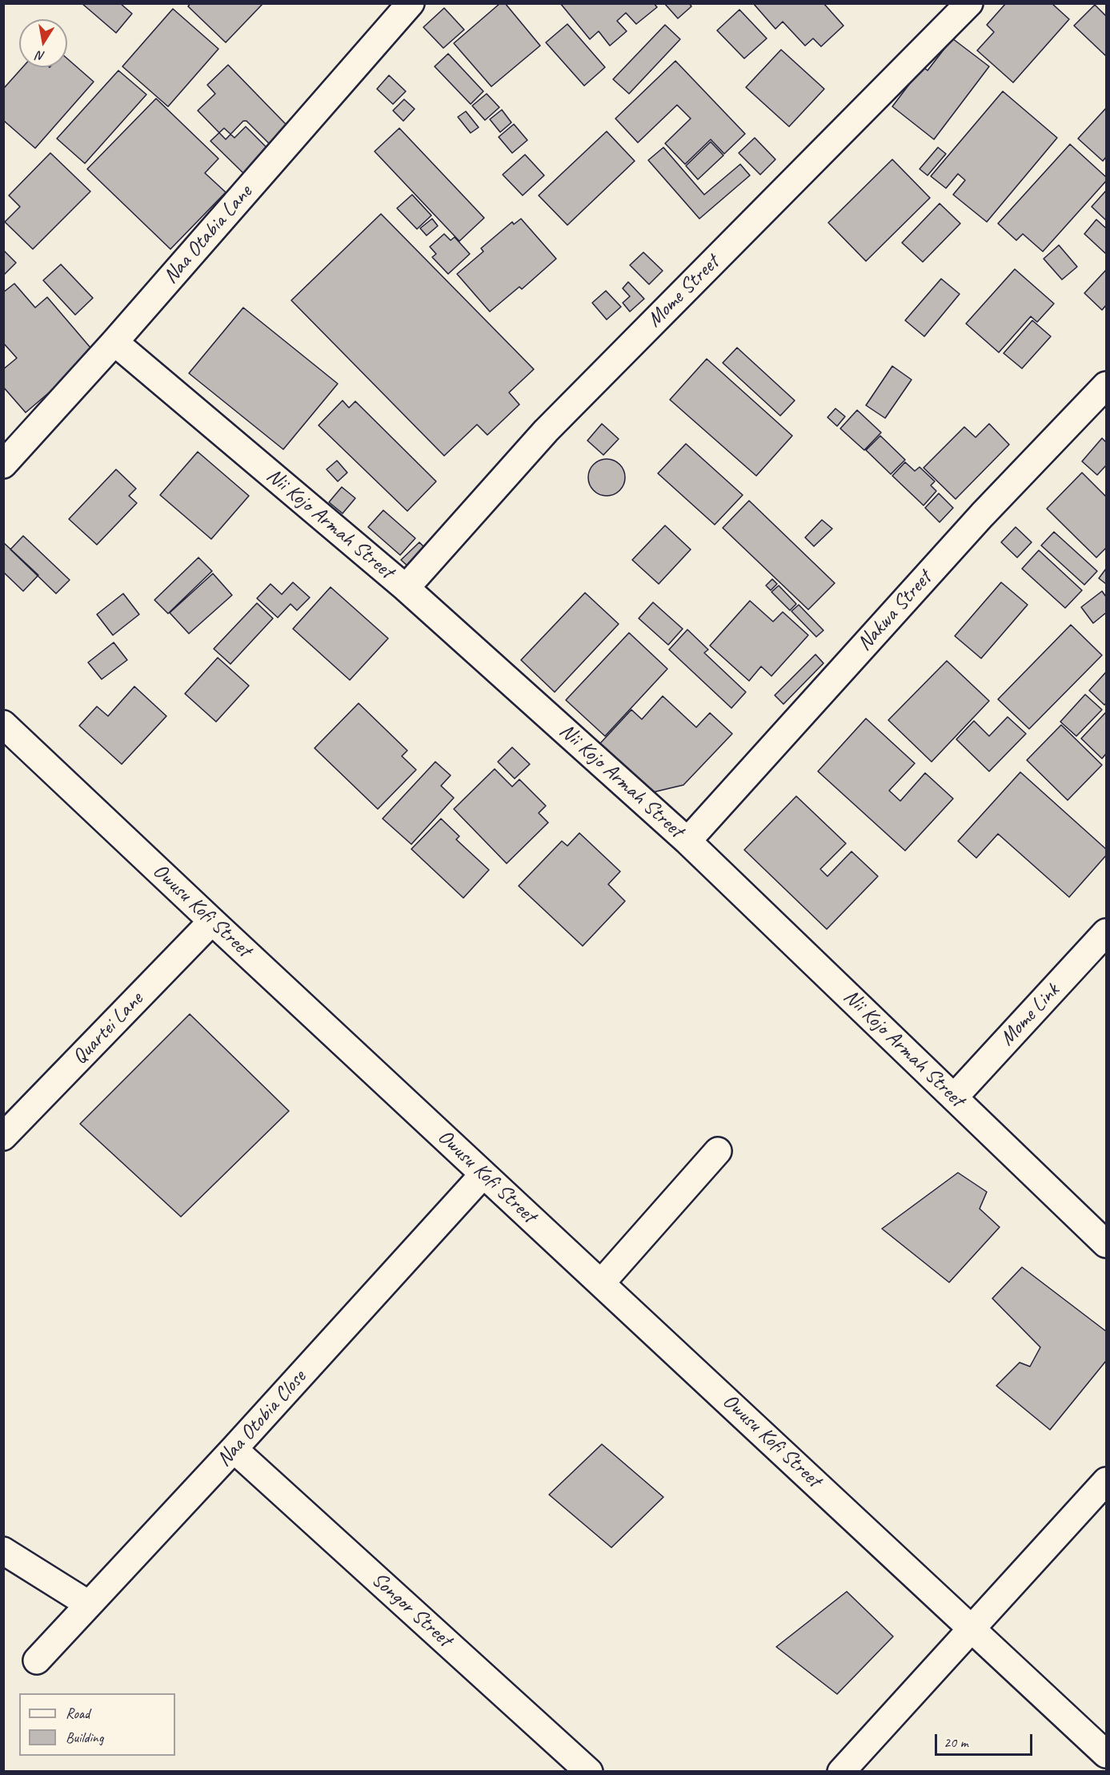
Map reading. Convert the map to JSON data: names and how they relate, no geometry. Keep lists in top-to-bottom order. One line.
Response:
{"streets":{"street":["Naa Otabia Lane","Mome Street","Nii Kojo Armah Street","Nakwa Street","Owusu Kofi Street","Mome Link","Quartei Lane","Naa Otobia Close","Songor Street"]},"crossings":[["Naa Otabia Lane","Nii Kojo Armah Street"],["Mome Street","Nii Kojo Armah Street"],["Nii Kojo Armah Street","Nakwa Street"],["Nii Kojo Armah Street","Mome Link"],["Owusu Kofi Street","Quartei Lane"],["Owusu Kofi Street","Naa Otobia Close"],["Naa Otobia Close","Songor Street"]],"legend":["Road","Building"],"scale_bar":"20 m","north":"bottom"}
